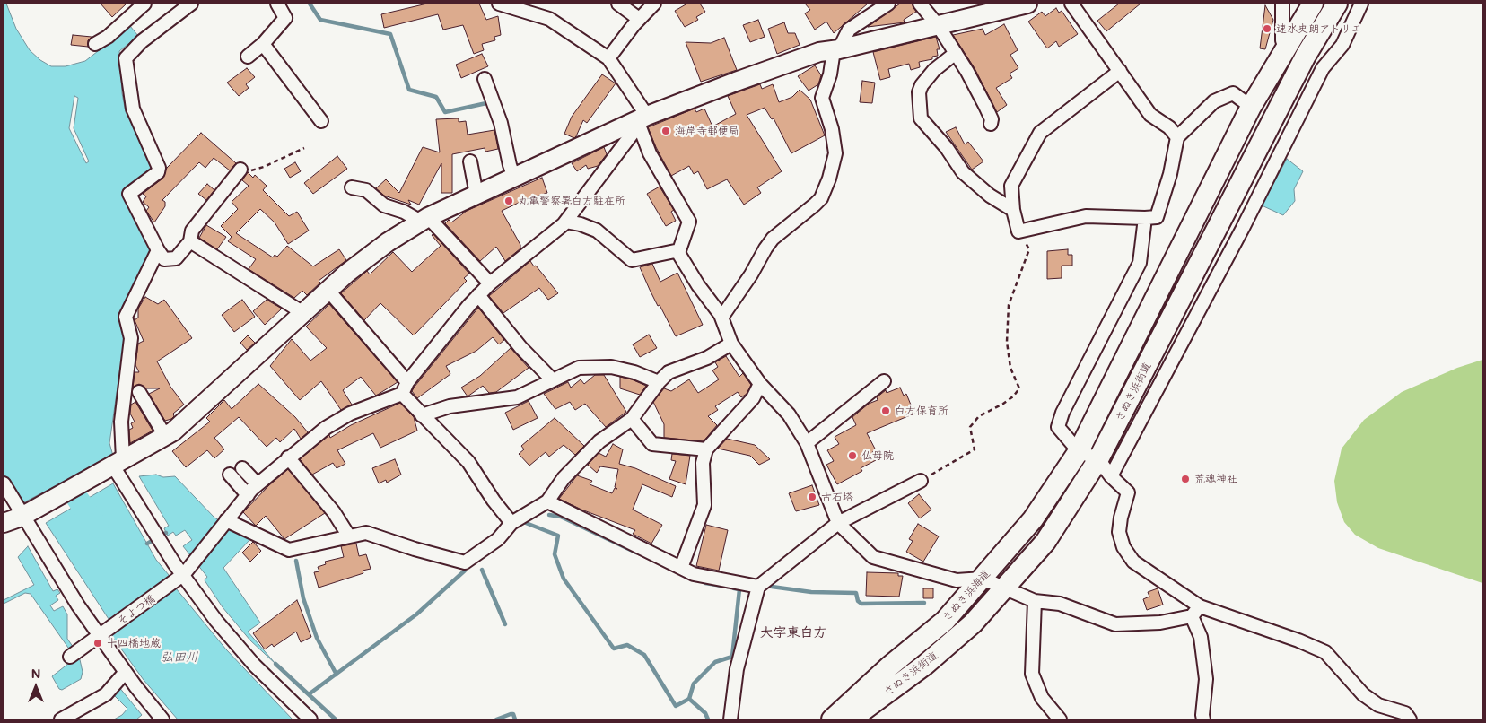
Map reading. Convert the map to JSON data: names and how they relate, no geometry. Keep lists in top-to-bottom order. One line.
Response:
{"streets":{"main road":["さぬき浜街道","さぬき浜海道"],"street":["そよつ橋"]},"crossings":[["さぬき浜街道","さぬき浜海道"]],"districts":["大字東白方"],"water":["弘田川"],"places":["速水史朗アトリエ","海岸寺郵便局","丸亀警察署白方駐在所","白方保育所","仏母院","荒魂神社","古石塔","十四橋地蔵"],"north":"top"}
